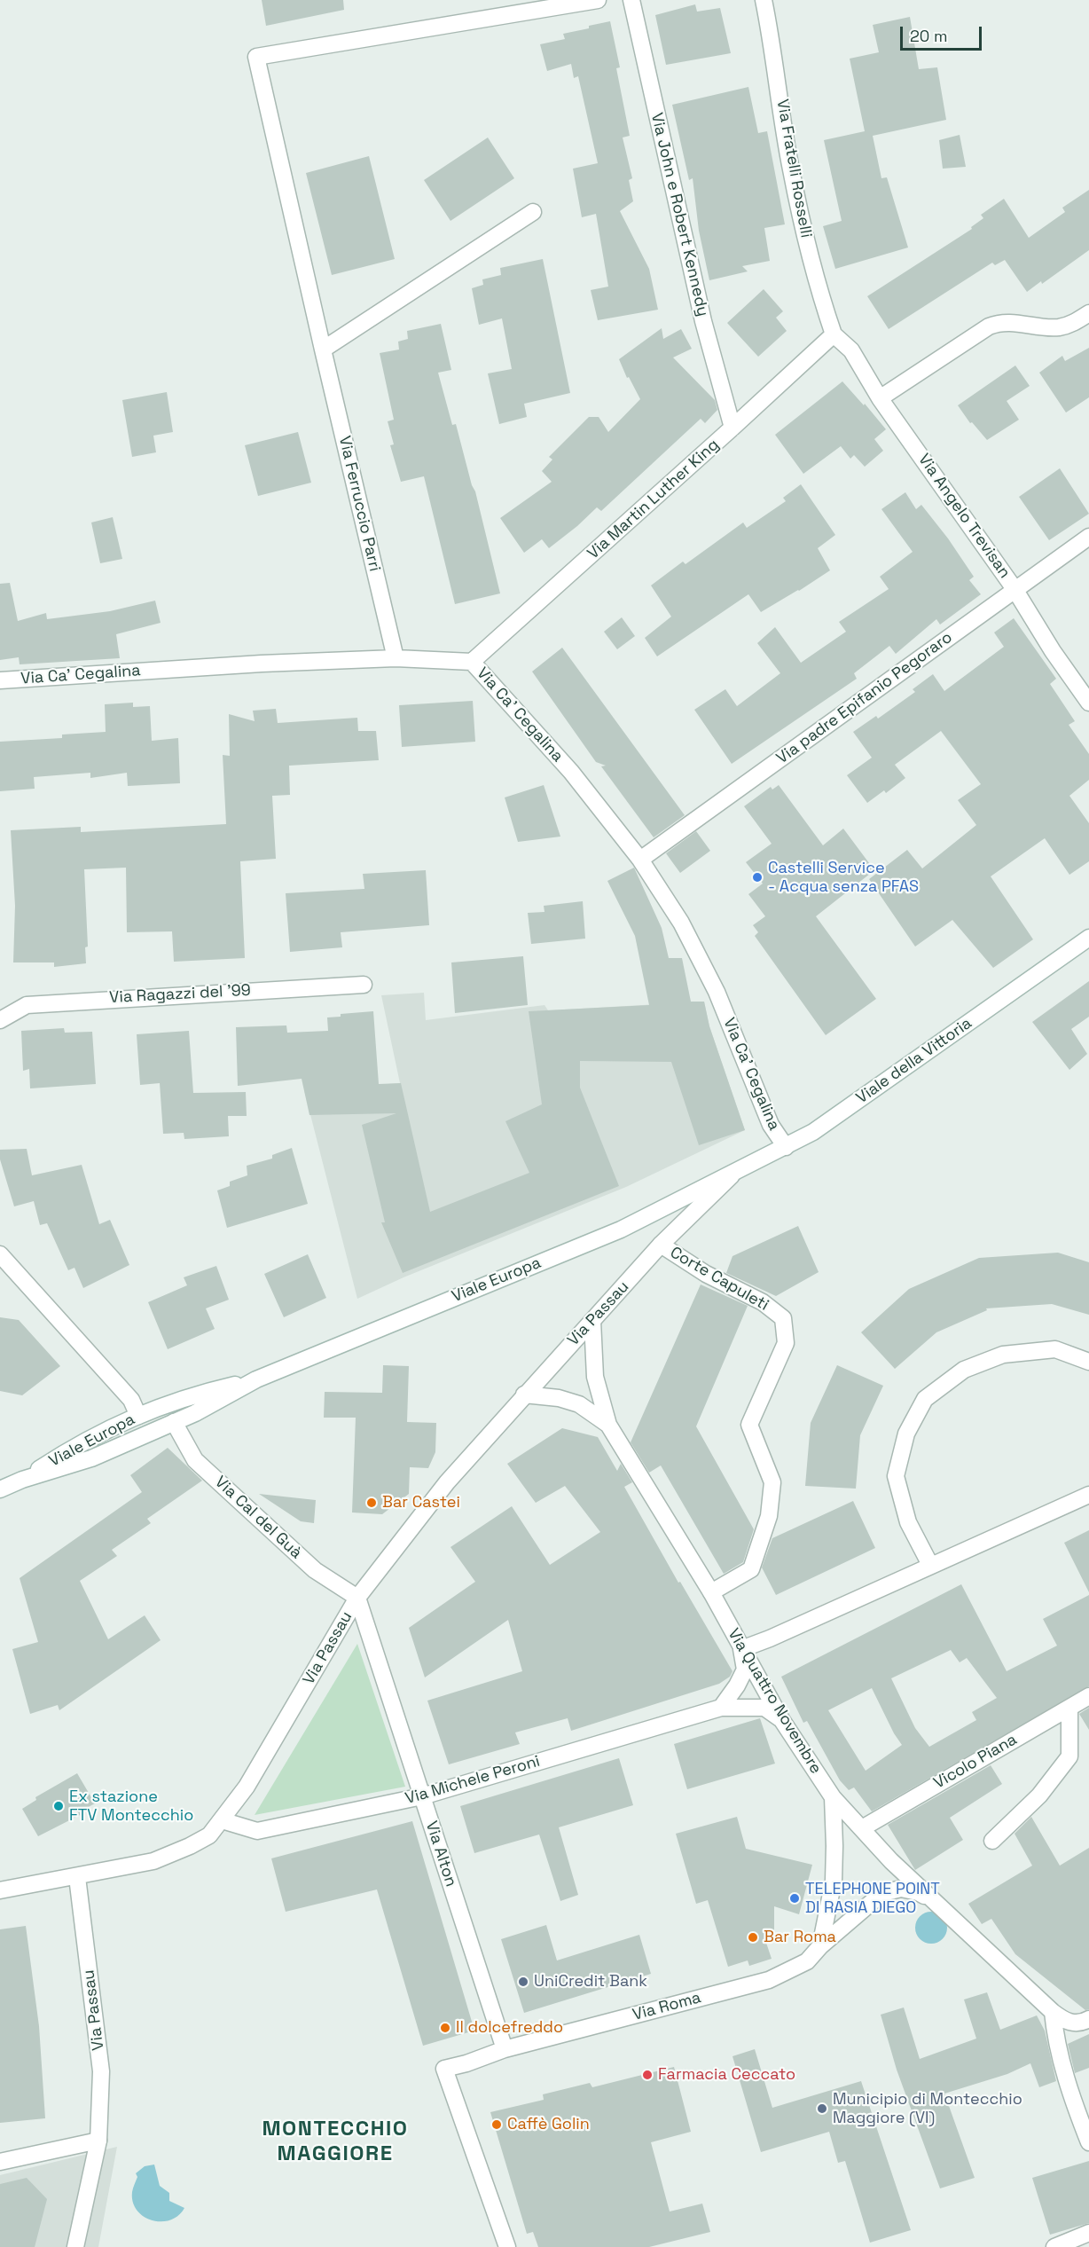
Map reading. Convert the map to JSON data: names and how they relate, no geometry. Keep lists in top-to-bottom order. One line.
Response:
{"streets":{"street":["Via Fratelli Rosselli","Via John e Robert Kennedy","Via Martin Luther King","Via Ferruccio Parri","Via Angelo Trevisan","Via Ca' Cegalina","Via padre Epifanio Pegoraro","Via Ragazzi del '99","Viale della Vittoria","Corte Capuleti","Viale Europa","Via Passau","Via Cal del Guà","Via Quattro Novembre","Vicolo Piana","Via Michele Peroni","Via Alton","Via Roma"]},"crossings":[["Via Fratelli Rosselli","Via Martin Luther King"],["Via Fratelli Rosselli","Via Angelo Trevisan"],["Via John e Robert Kennedy","Via Martin Luther King"],["Via Martin Luther King","Via Angelo Trevisan"],["Via Martin Luther King","Via Ca' Cegalina"],["Via Ferruccio Parri","Via Ca' Cegalina"],["Via Angelo Trevisan","Via padre Epifanio Pegoraro"],["Via Ca' Cegalina","Via padre Epifanio Pegoraro"],["Via Ca' Cegalina","Viale della Vittoria"],["Viale della Vittoria","Viale Europa"],["Viale della Vittoria","Via Passau"],["Corte Capuleti","Via Passau"],["Corte Capuleti","Via Quattro Novembre"],["Viale Europa","Via Passau"],["Viale Europa","Via Cal del Guà"],["Via Passau","Via Cal del Guà"],["Via Passau","Via Quattro Novembre"],["Via Passau","Via Michele Peroni"],["Via Passau","Via Alton"],["Via Cal del Guà","Via Alton"],["Via Quattro Novembre","Vicolo Piana"],["Via Quattro Novembre","Via Michele Peroni"],["Via Quattro Novembre","Via Roma"],["Via Michele Peroni","Via Alton"],["Via Alton","Via Roma"]],"districts":["MONTECCHIO MAGGIORE"],"places":["Castelli Service - Acqua senza PFAS","Bar Castei","Ex stazione FTV Montecchio","TELEPHONE POINT DI RASIA DIEGO","Bar Roma","UniCredit Bank","Il dolcefreddo","Farmacia Ceccato","Municipio di Montecchio Maggiore (VI)","Caffè Golin"],"scale_bar":"20 m"}
